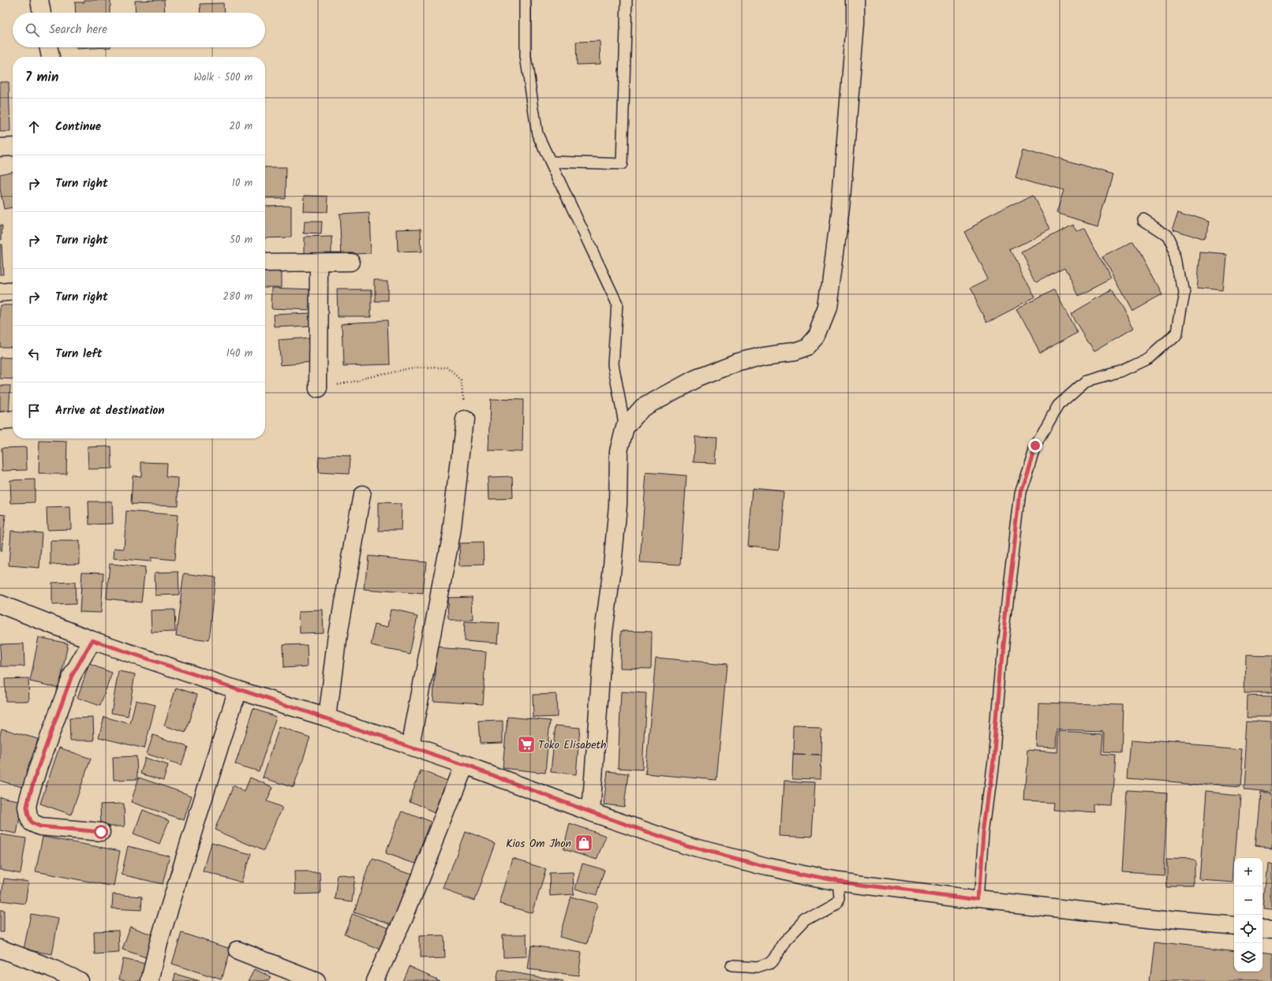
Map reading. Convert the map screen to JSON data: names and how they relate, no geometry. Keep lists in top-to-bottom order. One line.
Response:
{"places":{"supermarket":["Toko Elisabeth"],"shop":["Kios Om Jhon"]},"page":{"search":"Search here","heading":["7 min","Walk · 500 m"],"list":[["Continue","20 m"],["Turn right","10 m"],["Turn right","50 m"],["Turn right","280 m"],["Turn left","140 m"],"Arrive at destination"],"map_buttons":["+","−"]}}
